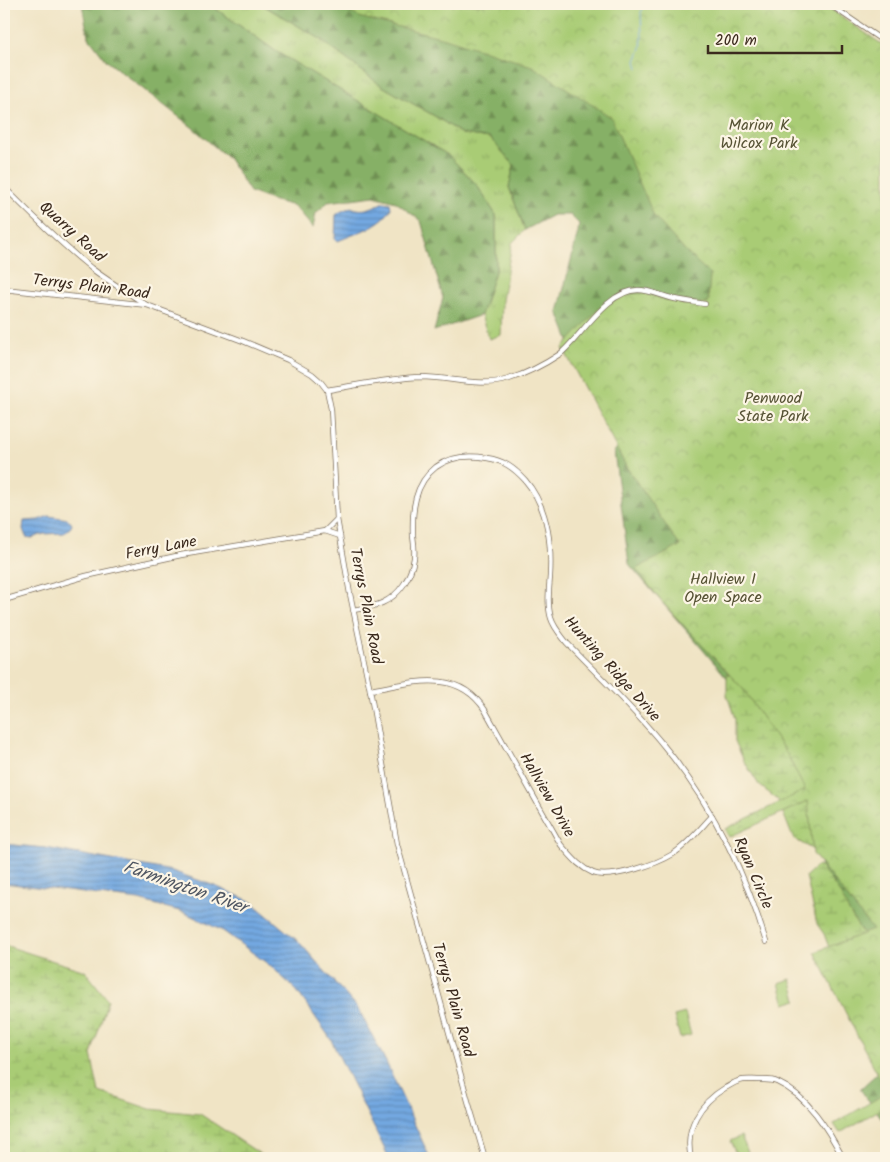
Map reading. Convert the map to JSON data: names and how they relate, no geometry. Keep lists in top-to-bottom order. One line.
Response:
{"streets":{"street":["Quarry Road","Terrys Plain Road","Ferry Lane","Hunting Ridge Drive","Hallview Drive","Ryan Circle"]},"crossings":[["Quarry Road","Terrys Plain Road"],["Terrys Plain Road","Ferry Lane"],["Terrys Plain Road","Hunting Ridge Drive"],["Terrys Plain Road","Hallview Drive"],["Hunting Ridge Drive","Hallview Drive"],["Hunting Ridge Drive","Ryan Circle"],["Hallview Drive","Ryan Circle"]],"water":["Farmington River"],"parks":["Marion K Wilcox Park","Penwood State Park","Hallview I Open Space"],"scale_bar":"200 m"}
